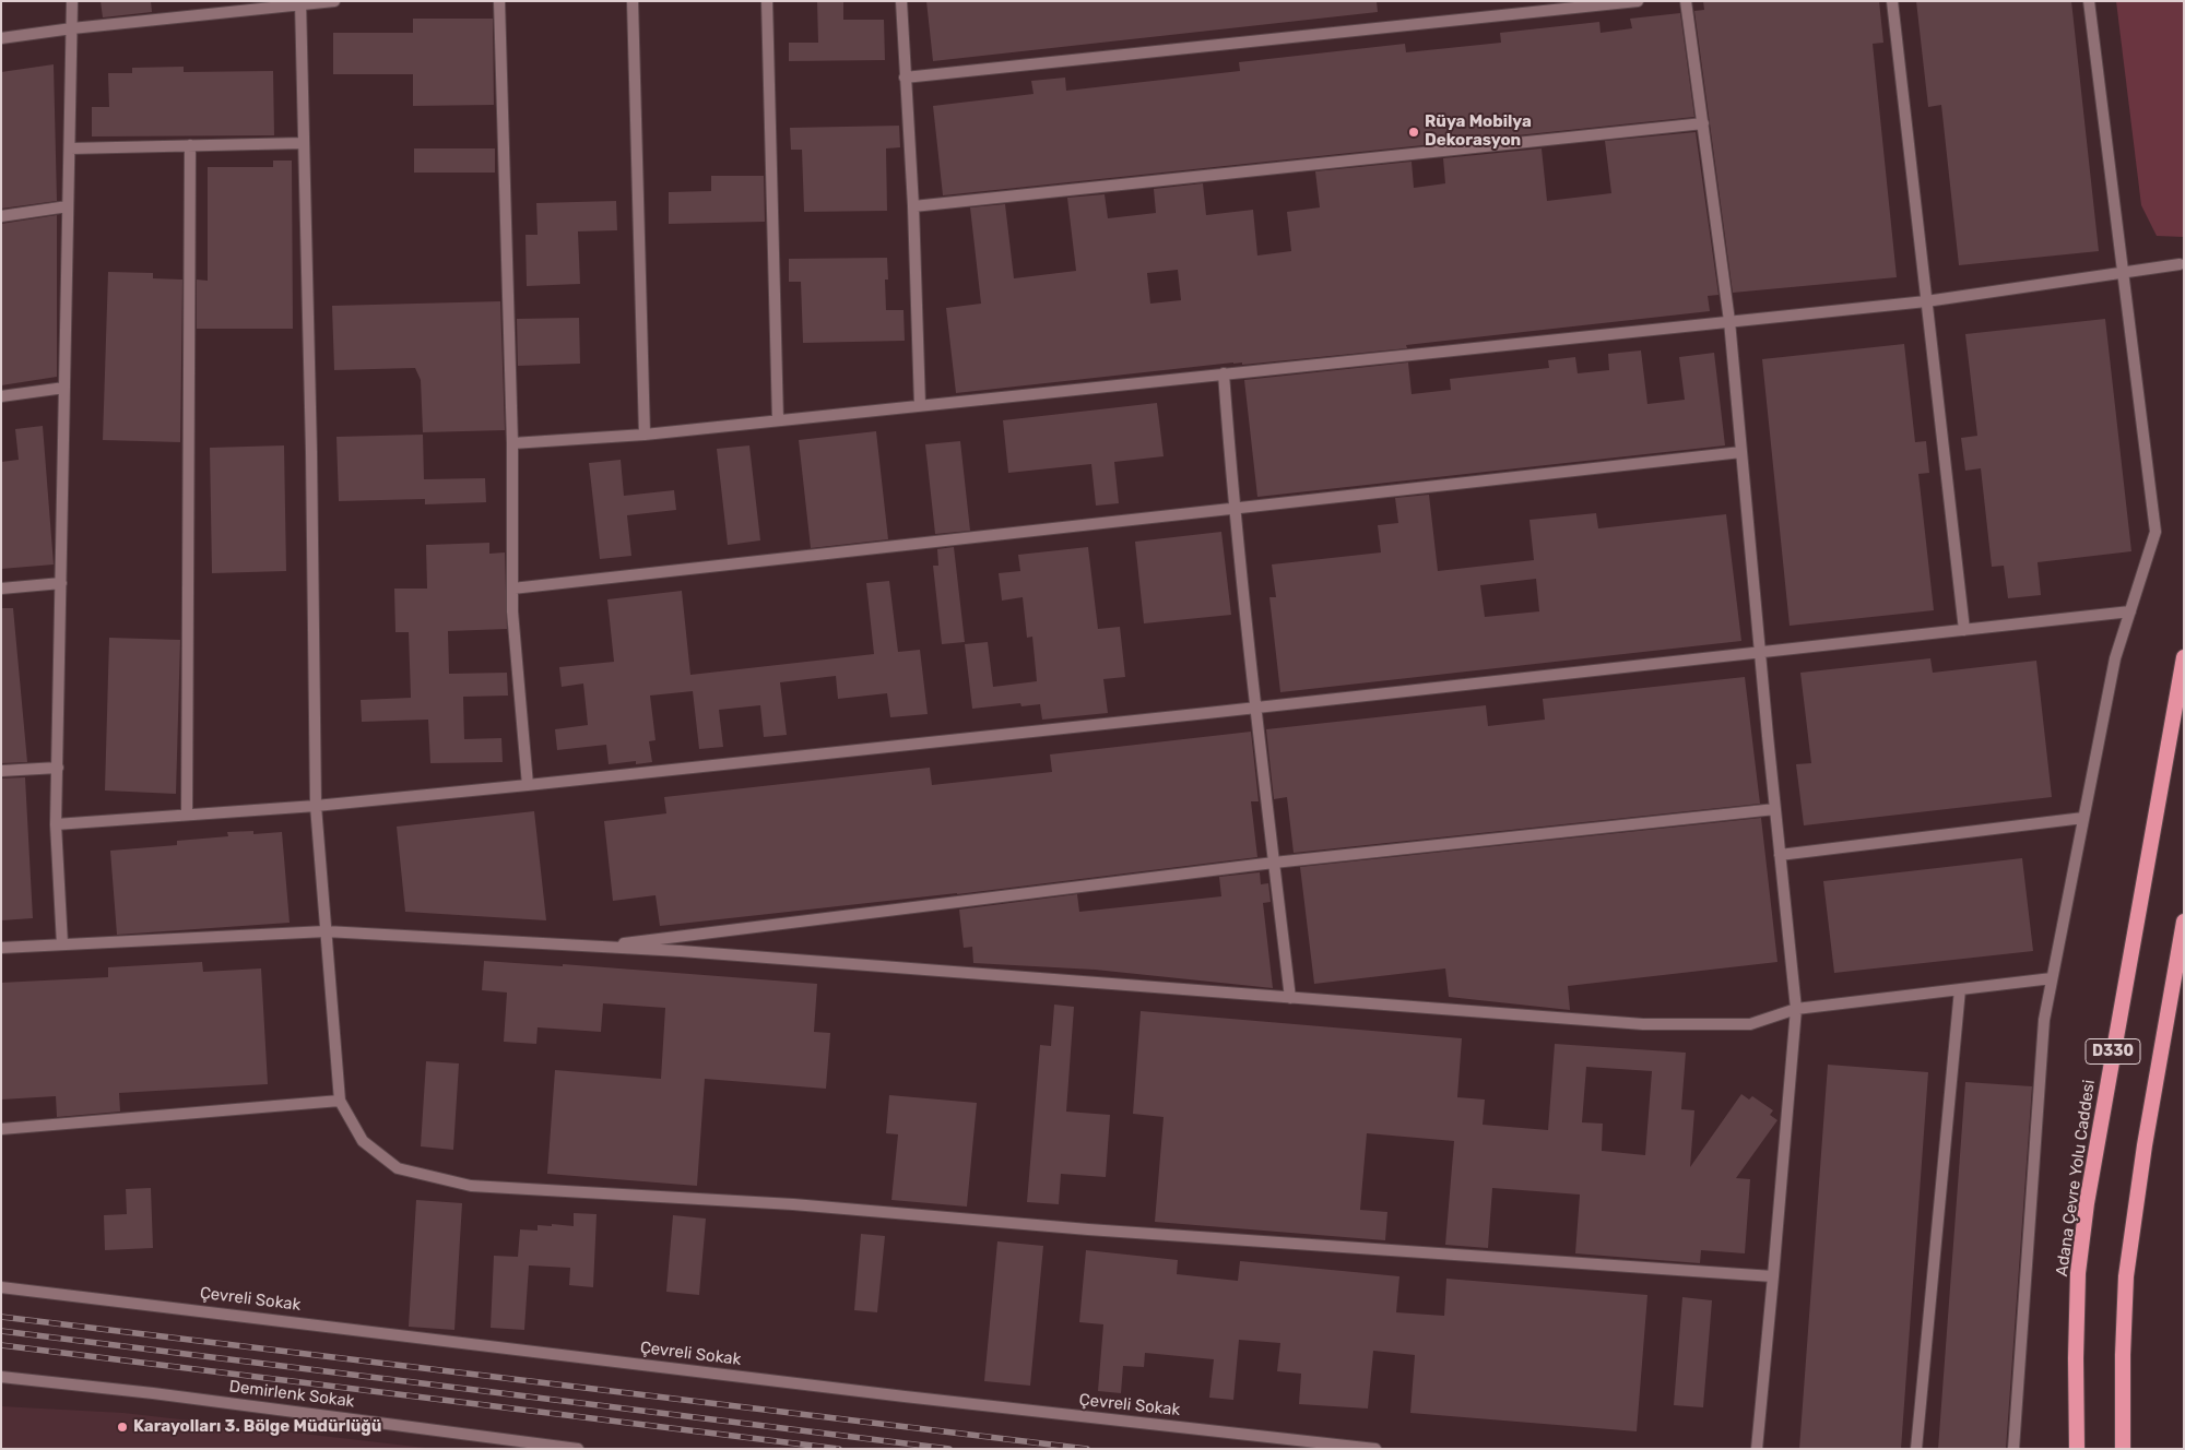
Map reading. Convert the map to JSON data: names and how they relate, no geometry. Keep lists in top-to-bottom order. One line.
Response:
{"streets":{"highway":["D330","Adana Çevre Yolu Caddesi"],"street":["Çevreli Sokak","Demirlenk Sokak"]},"places":["Rüya Mobilya Dekorasyon","Karayolları 3. Bölge Müdürlüğü"]}
